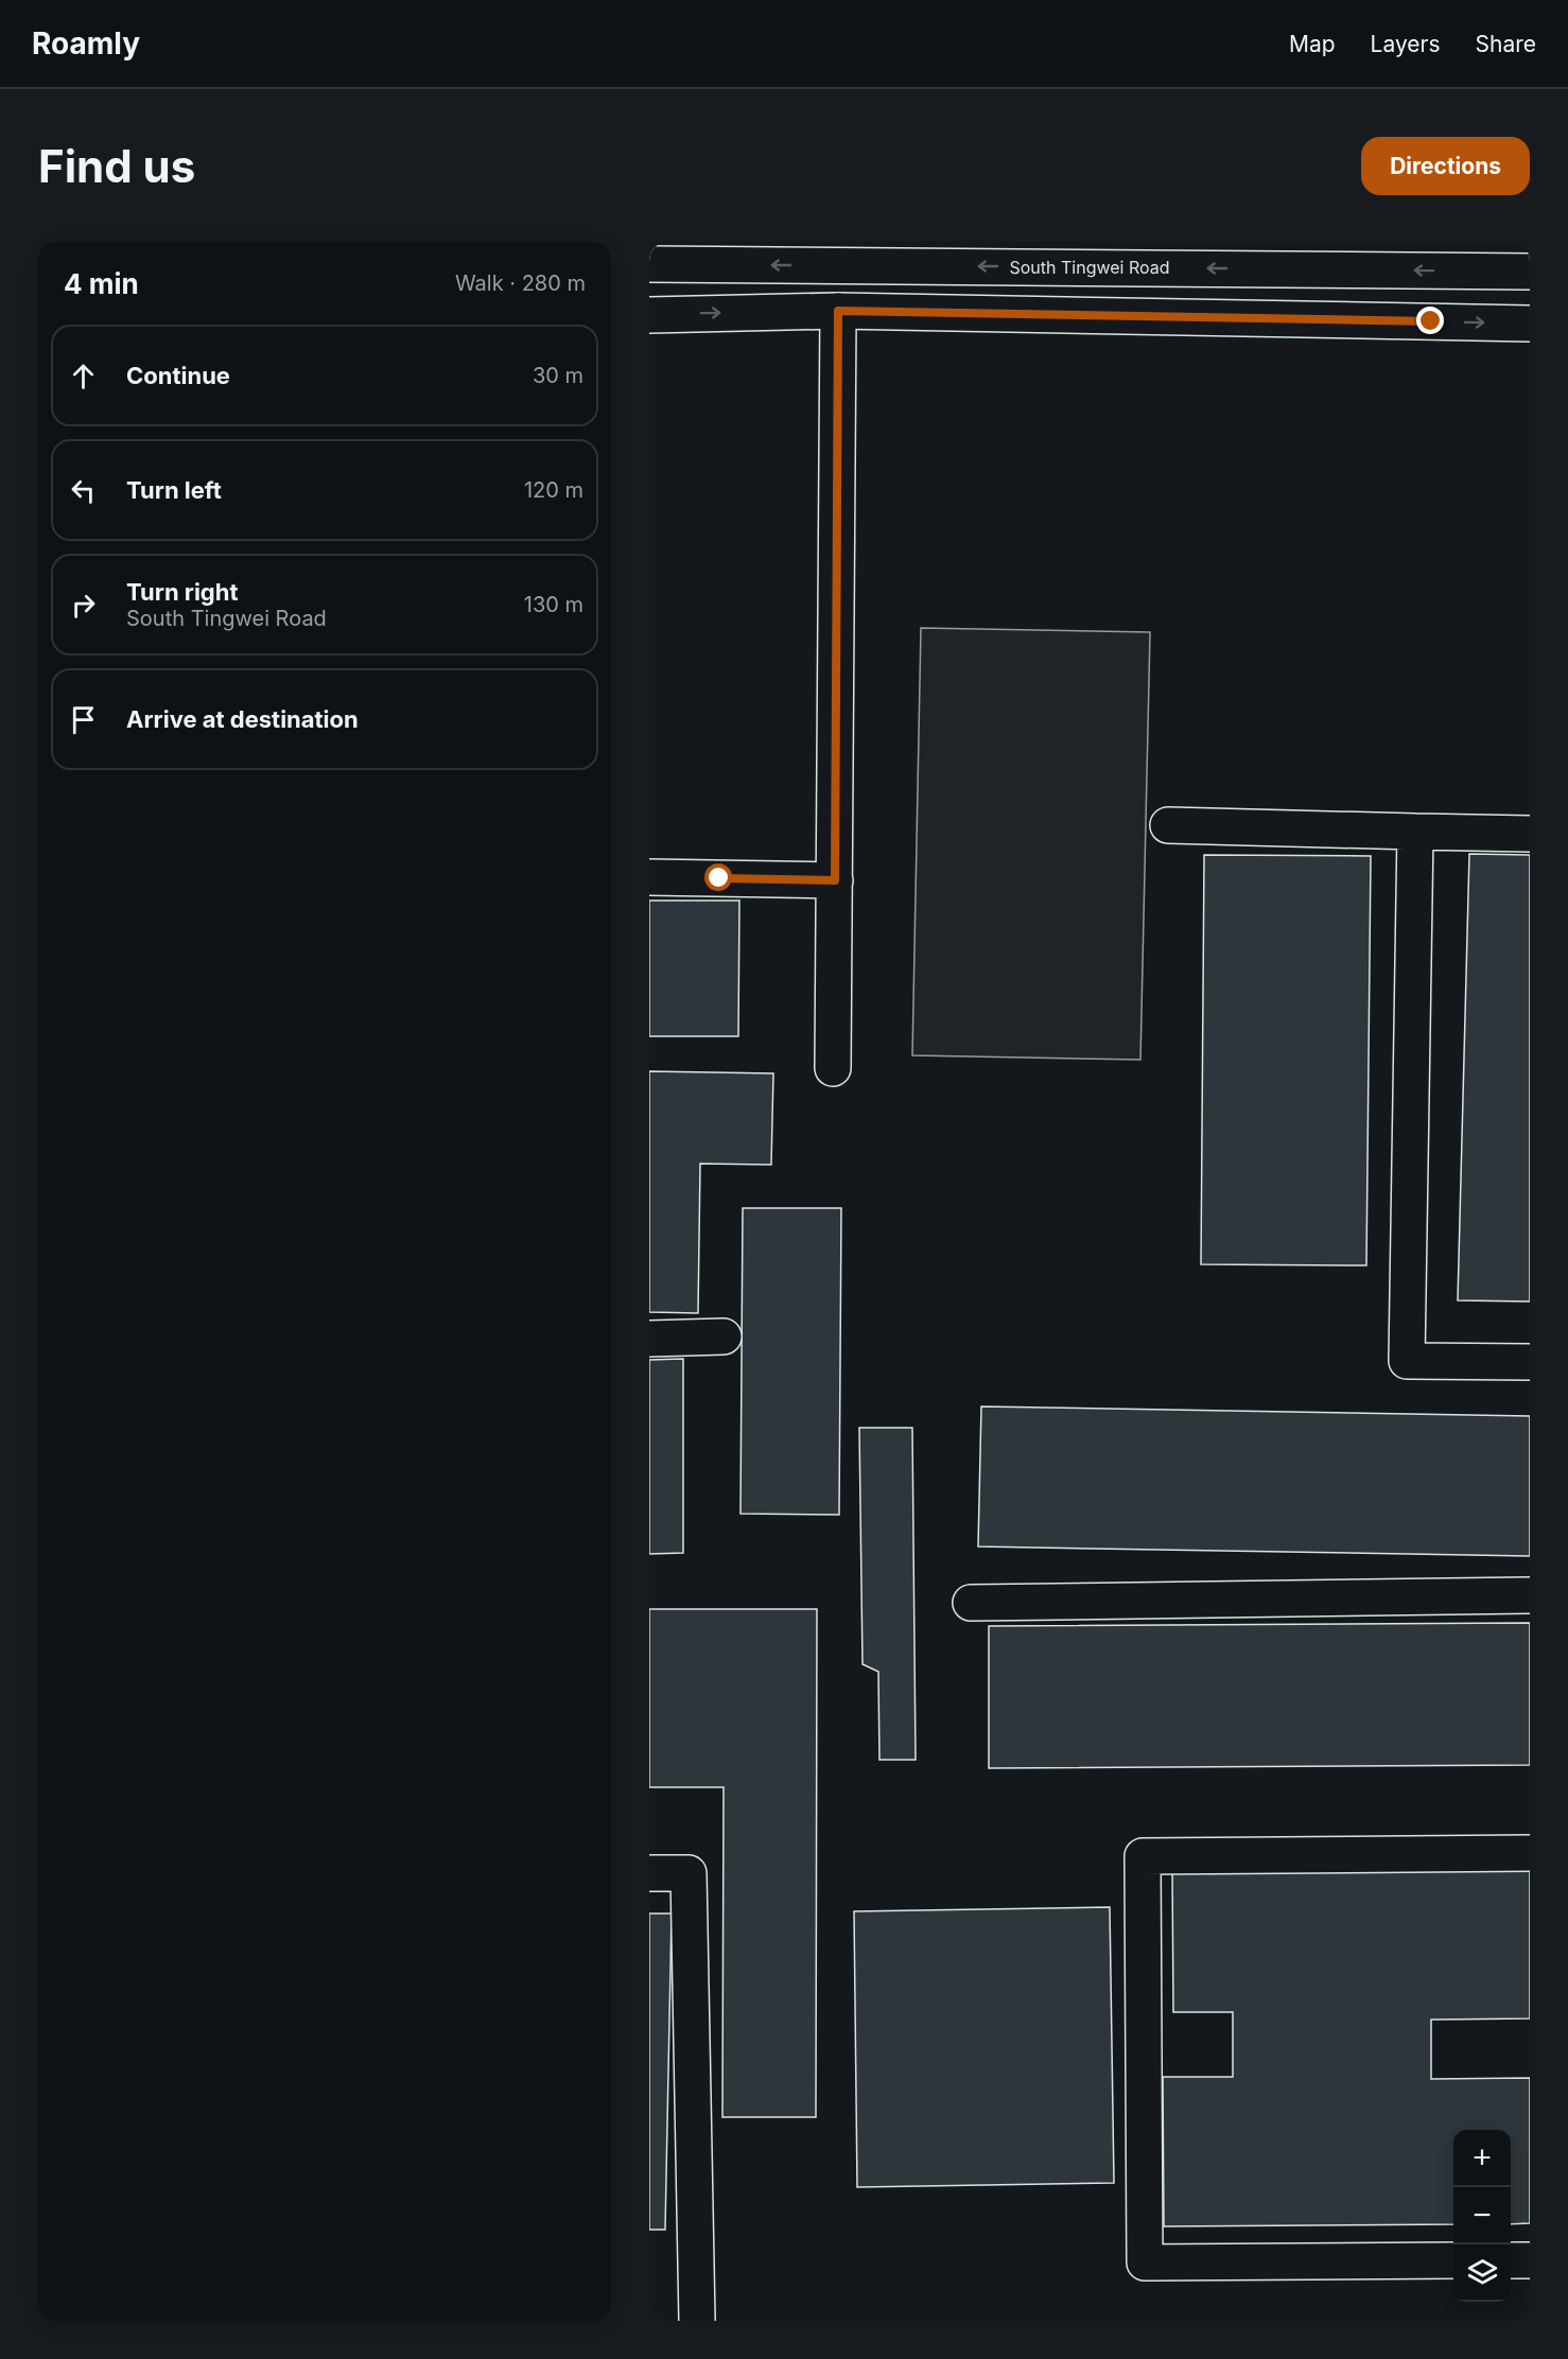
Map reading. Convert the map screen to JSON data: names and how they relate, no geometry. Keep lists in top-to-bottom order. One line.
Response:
{"streets":{"main road":["South Tingwei Road"]},"page":{"header":"Roamly","nav":["Map","Layers","Share"],"buttons":"Directions","title":"Find us","heading":["4 min","Walk · 280 m"],"list":[["Continue","30 m"],["Turn left","120 m"],["Turn right","South Tingwei Road","130 m"],"Arrive at destination"],"map_buttons":["+","−"]}}
